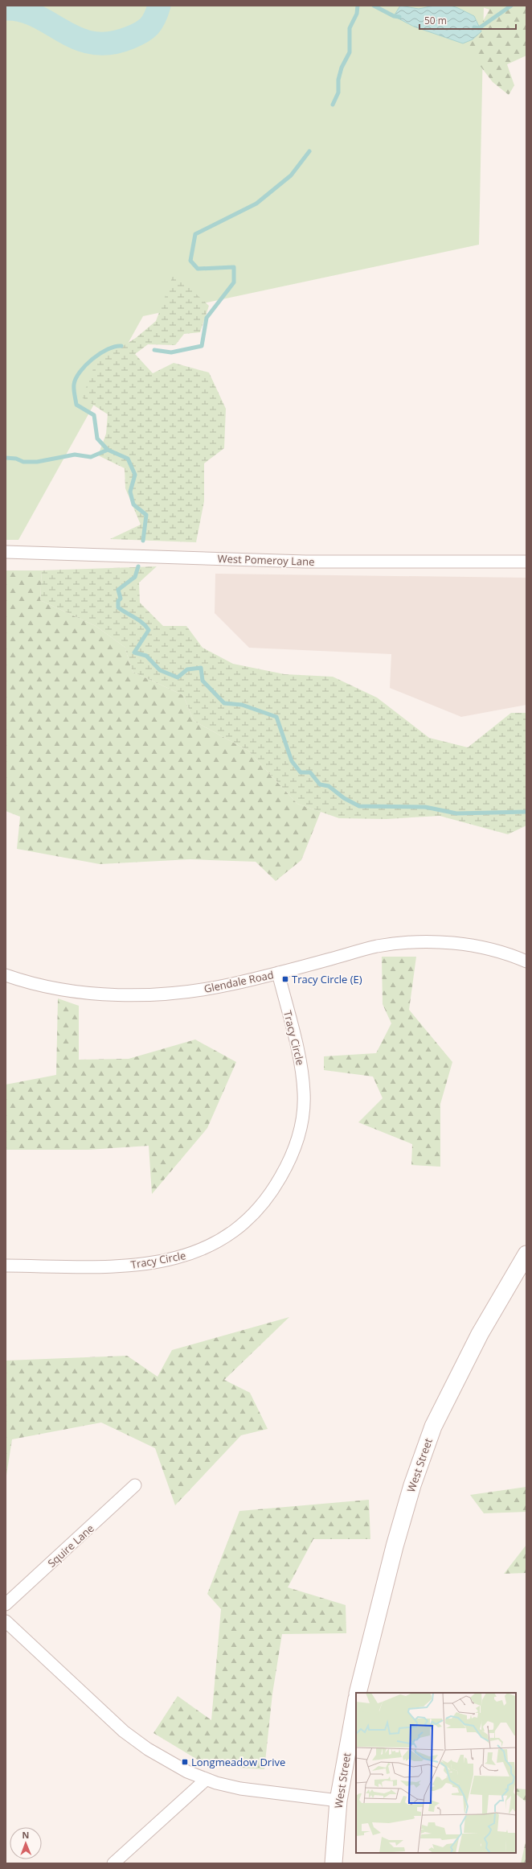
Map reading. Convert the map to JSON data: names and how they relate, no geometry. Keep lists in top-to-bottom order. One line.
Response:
{"streets":{"main road":["West Street"],"street":["West Pomeroy Lane","Glendale Road","Tracy Circle","Squire Lane"]},"crossings":[["Glendale Road","Tracy Circle"]],"places":{"transit":["Tracy Circle (E)","Longmeadow Drive"]},"scale_bar":"50 m","north":"top"}
